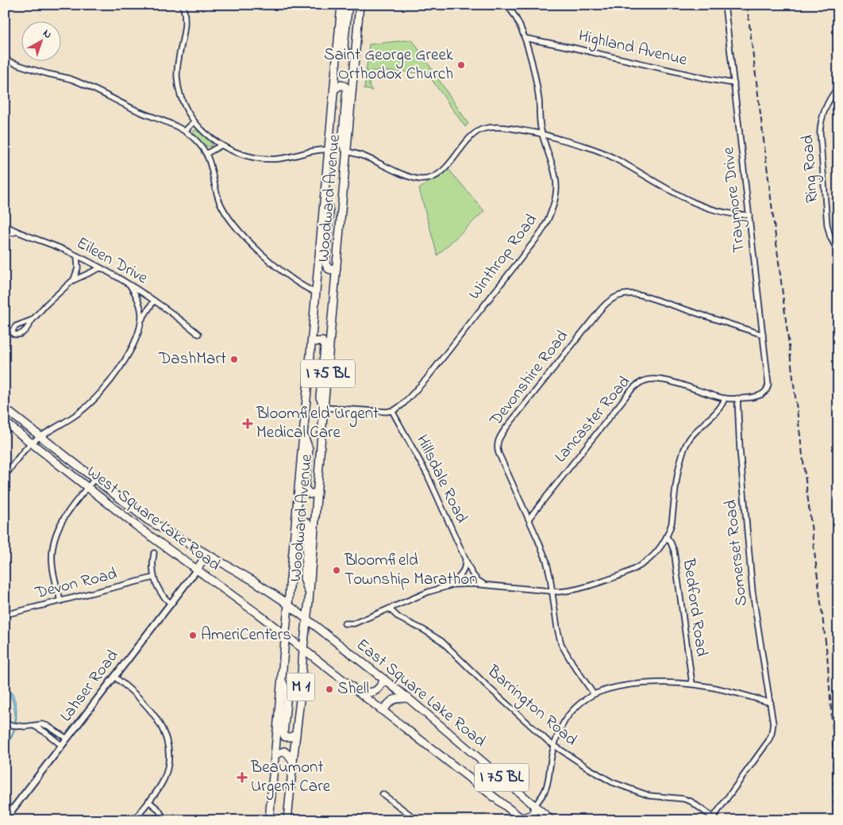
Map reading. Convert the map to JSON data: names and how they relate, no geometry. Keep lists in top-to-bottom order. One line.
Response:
{"streets":{"main road":["Woodward Avenue","I 75 BL","West Square Lake Road","M 1","East Square Lake Road"],"street":["Highland Avenue","Ring Road","Traymore Drive","Winthrop Road","Eileen Drive","Devonshire Road","Lancaster Road","Hillsdale Road","Somerset Road","Devon Road","Bedford Road","Lahser Road","Barrington Road"]},"crossings":[["Highland Avenue","Traymore Drive"],["Highland Avenue","Winthrop Road"],["Woodward Avenue","I 75 BL"],["Woodward Avenue","West Square Lake Road"],["Woodward Avenue","East Square Lake Road"],["Traymore Drive","Devonshire Road"],["Traymore Drive","Lancaster Road"],["Winthrop Road","Hillsdale Road"],["I 75 BL","West Square Lake Road"],["Devonshire Road","Lancaster Road"],["Lancaster Road","Somerset Road"],["West Square Lake Road","Lahser Road"],["West Square Lake Road","East Square Lake Road"],["Somerset Road","Barrington Road"]],"places":{"other":["Saint George Greek Orthodox Church","DashMart","Bloomfield Township Marathon","AmeriCenters","Shell"],"health":["Bloomfield Urgent Medical Care","Beaumont Urgent Care"]},"north":"top right"}
